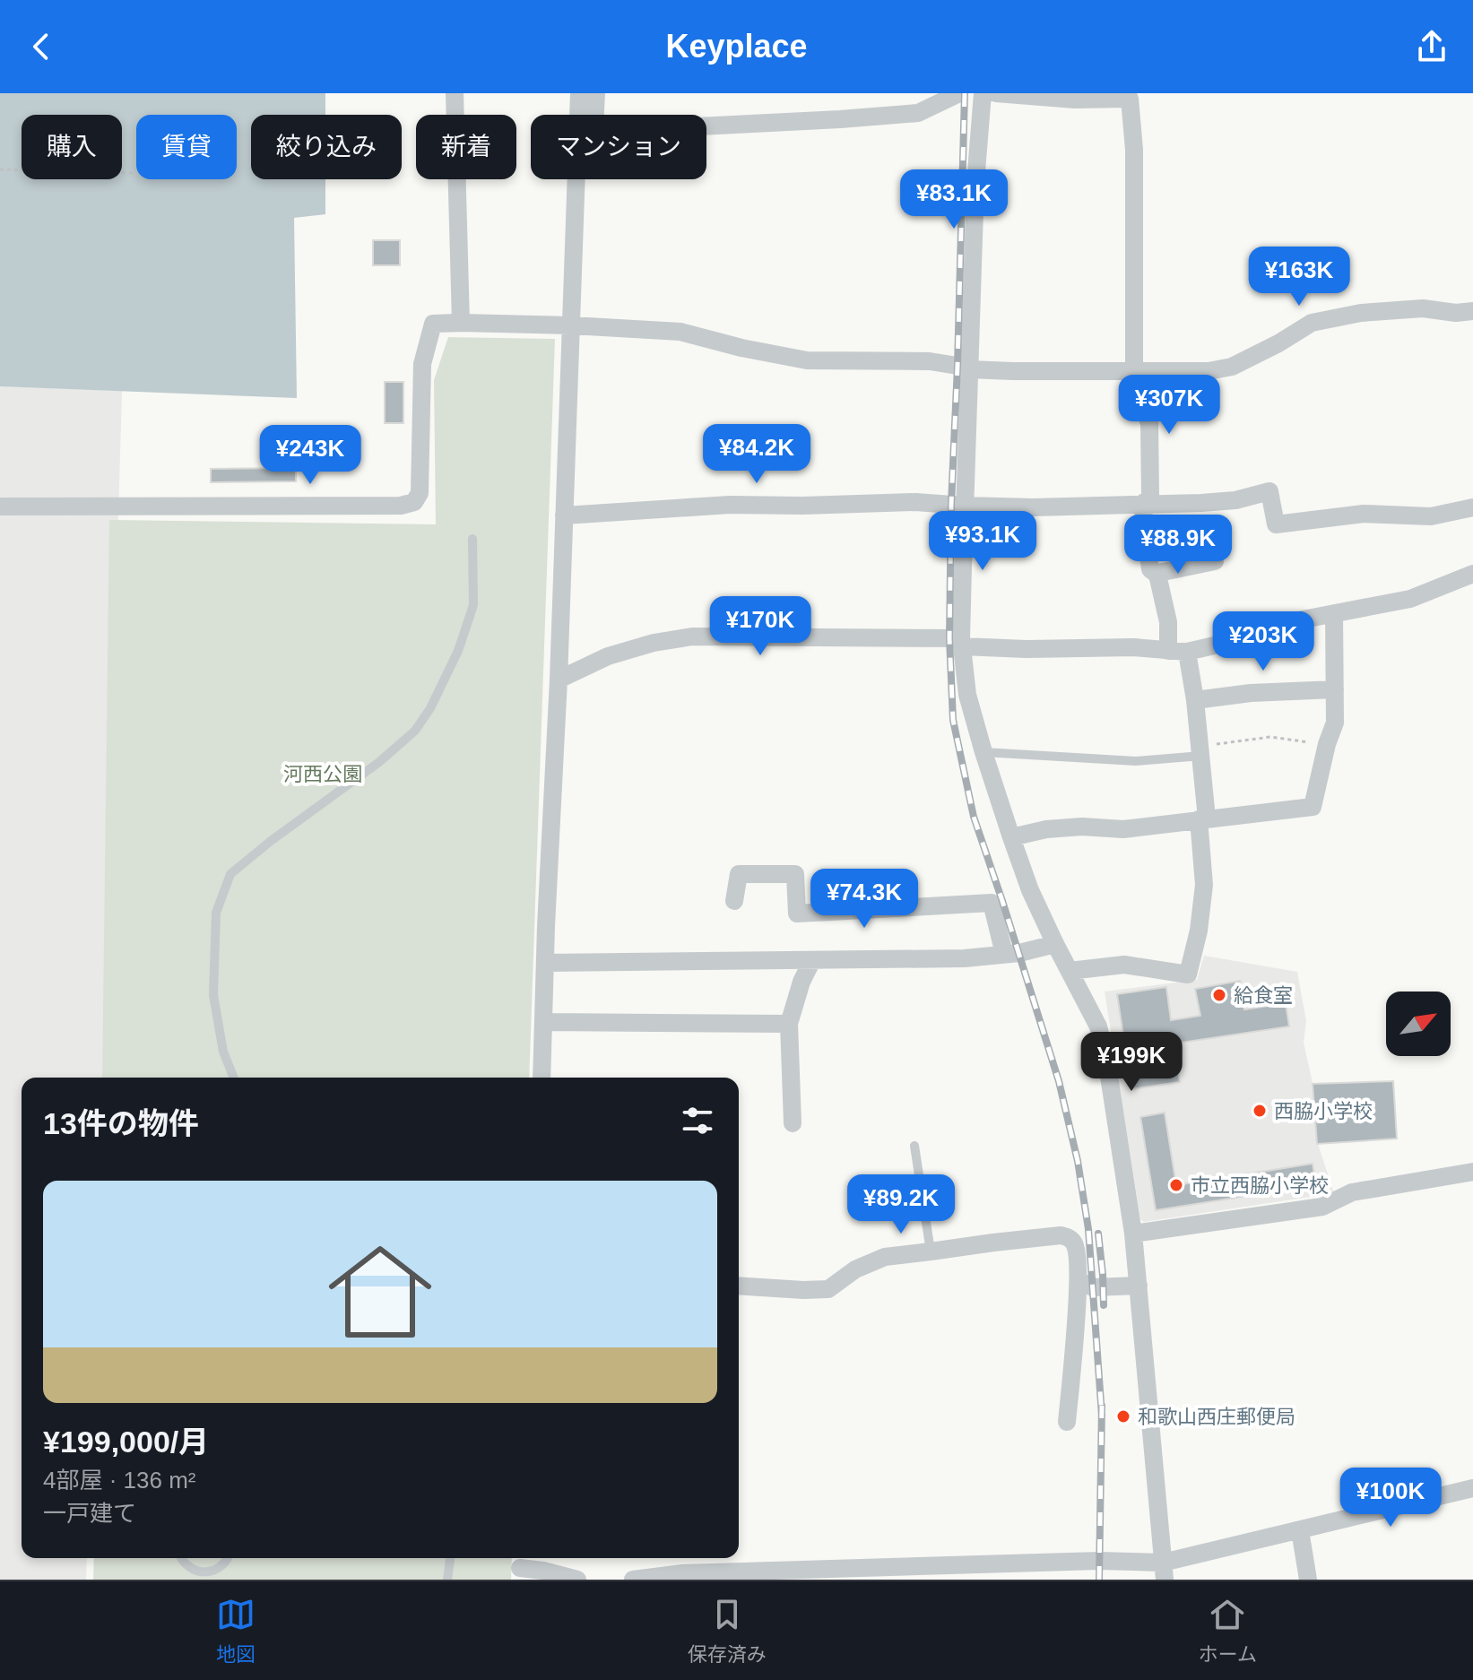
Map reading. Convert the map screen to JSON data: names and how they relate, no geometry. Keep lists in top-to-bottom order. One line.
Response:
{"parks":["河西公園"],"places":["給食室","西脇小学校","市立西脇小学校","和歌山西庄郵便局"],"north":"top right","page":{"header":"Keyplace","chip":["購入","賃貸","絞り込み","新着","マンション"],"price":["¥83.1K","¥163K","¥307K","¥84.2K","¥243K","¥93.1K","¥88.9K","¥170K","¥203K","¥74.3K","¥199K","¥89.2K","¥100K"],"heading":"13件の物件","list":[{"name":"¥199,000/月","note":"4部屋 · 136 m² · 一戸建て"}],"tabs":["地図","保存済み","ホーム"]}}
